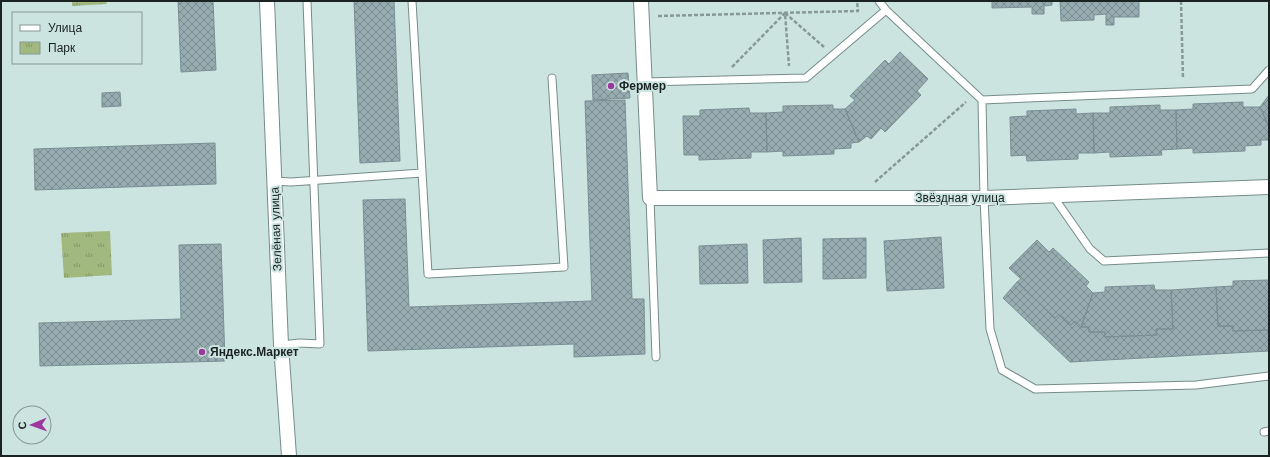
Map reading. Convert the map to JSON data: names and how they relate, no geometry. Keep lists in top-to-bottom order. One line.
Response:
{"streets":{"street":["Звёздная улица","Зелёная улица"]},"places":["Фермер","Яндекс.Маркет"],"legend":["Улица","Парк"],"north":"left"}
